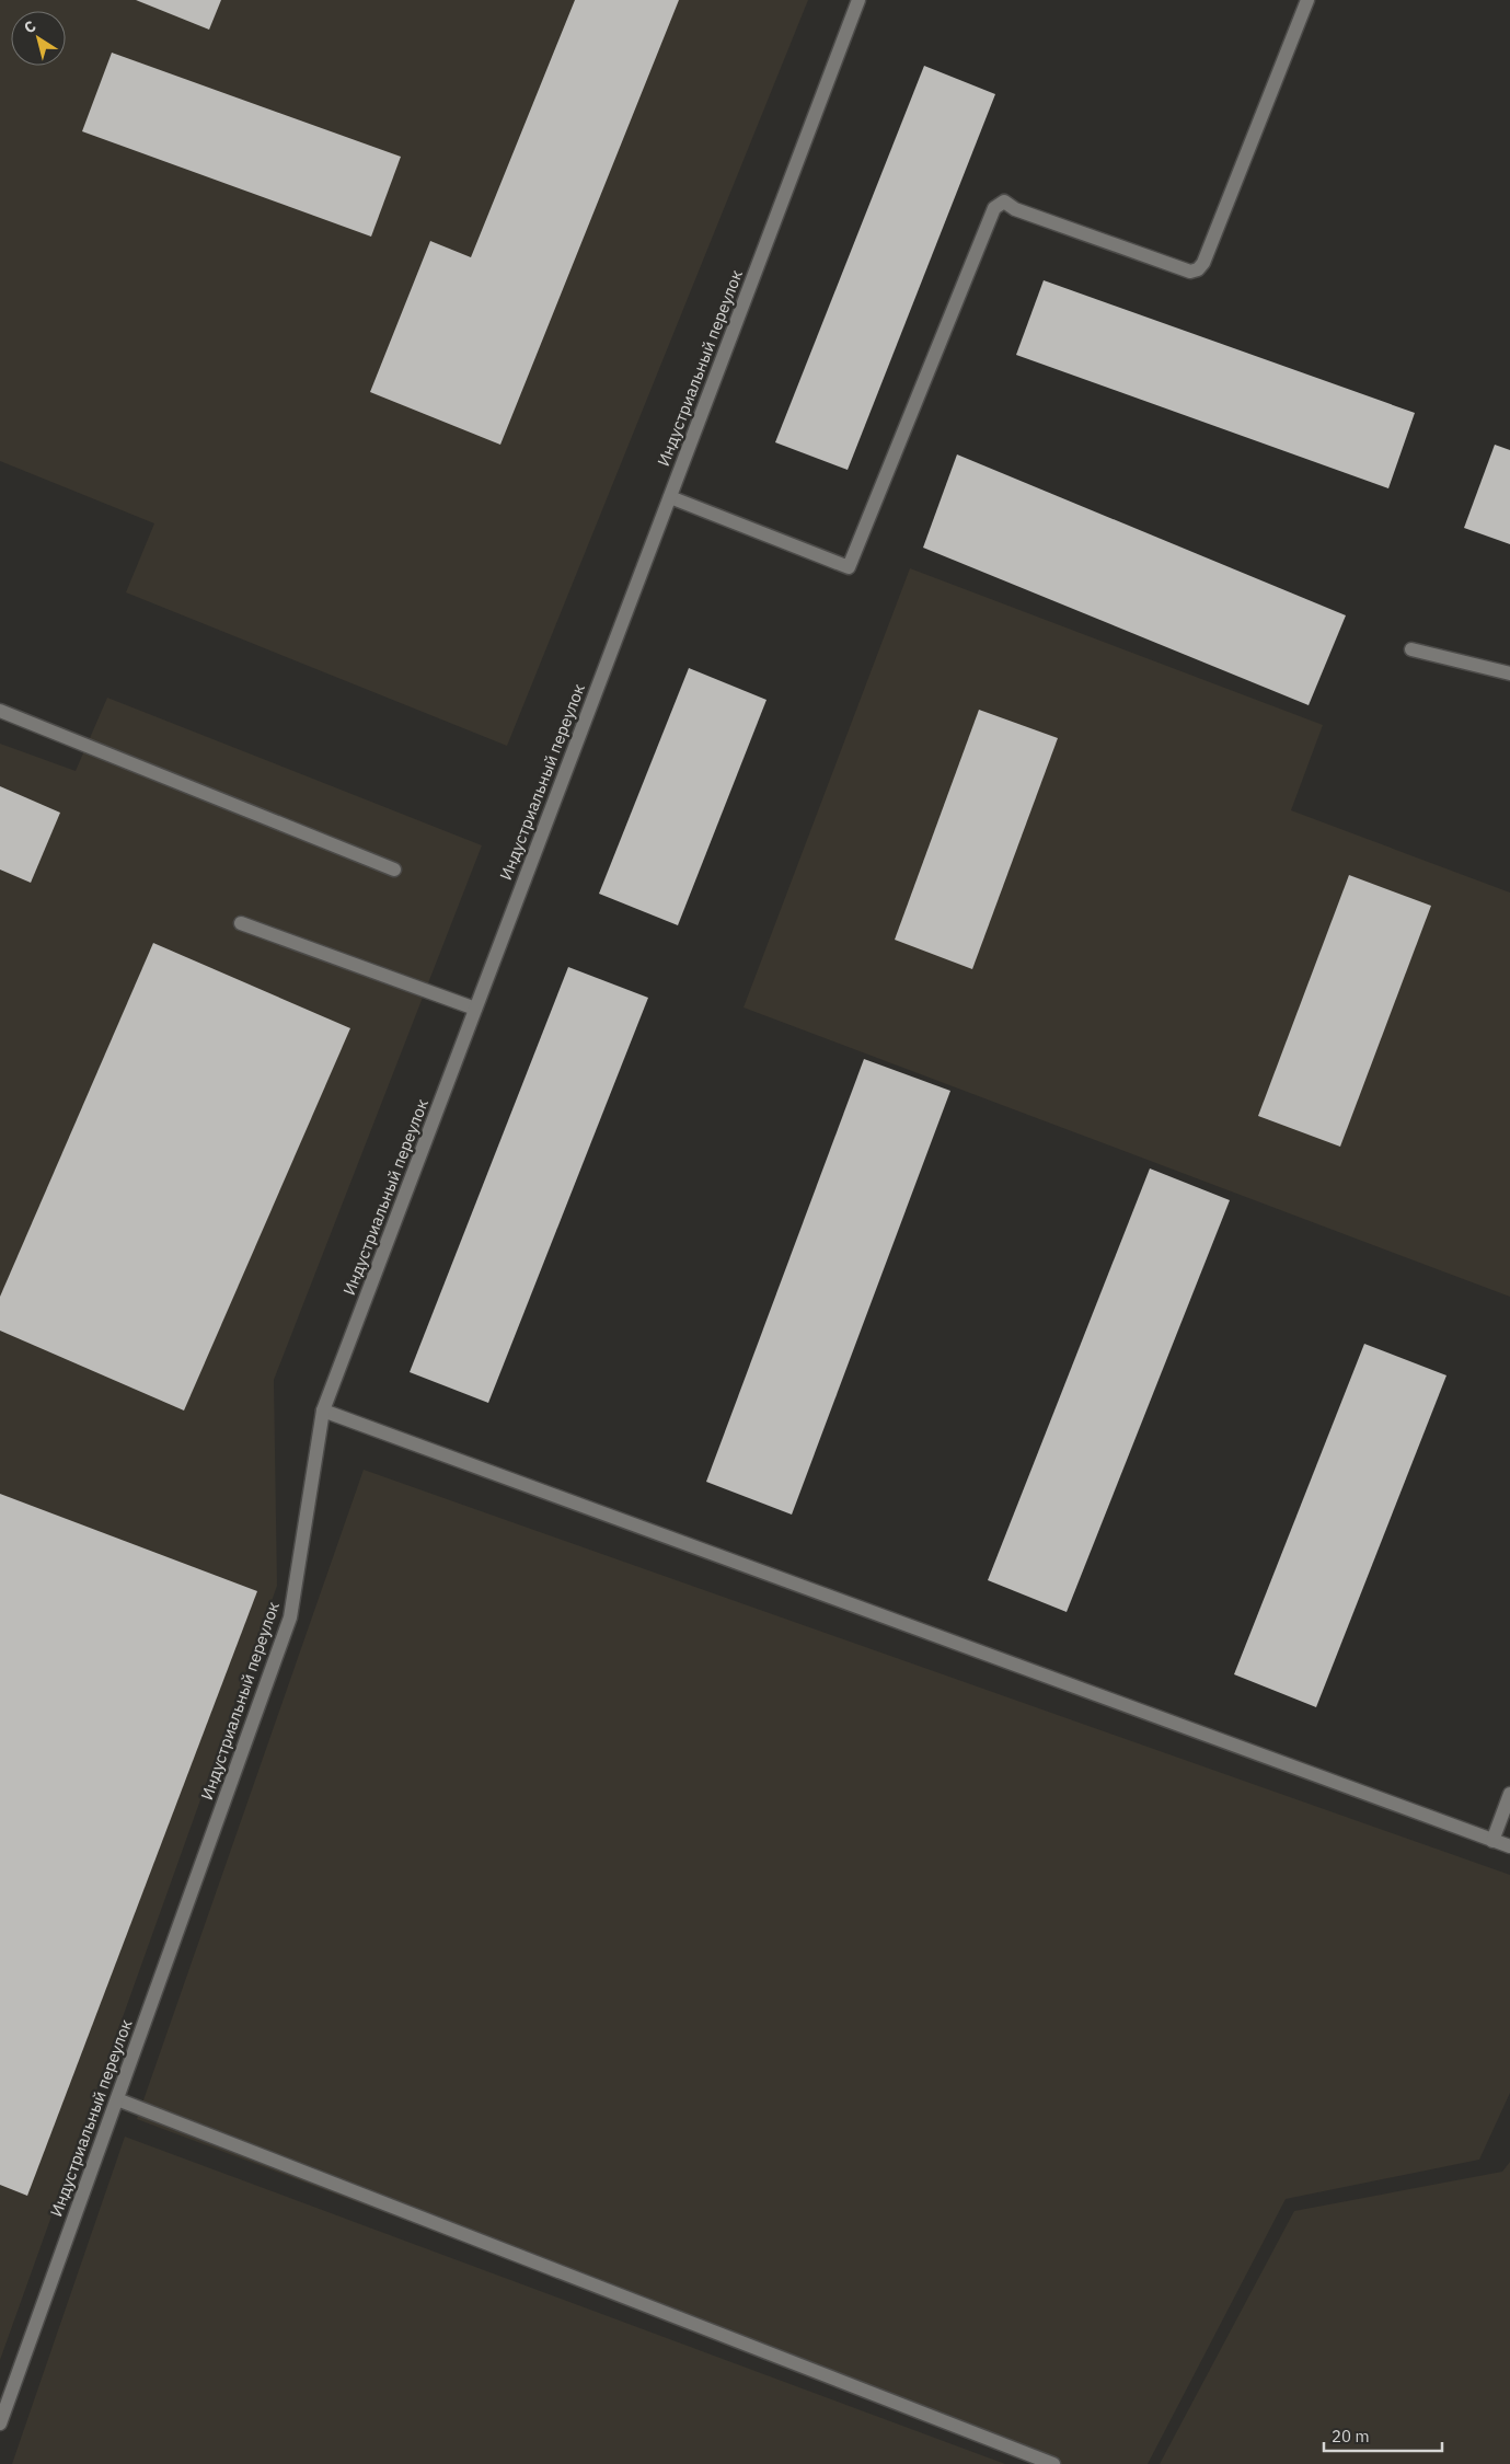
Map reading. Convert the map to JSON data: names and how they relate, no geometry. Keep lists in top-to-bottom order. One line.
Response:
{"streets":{"street":["Индустриальный переулок"]},"scale_bar":"20 m","north":"top left"}
